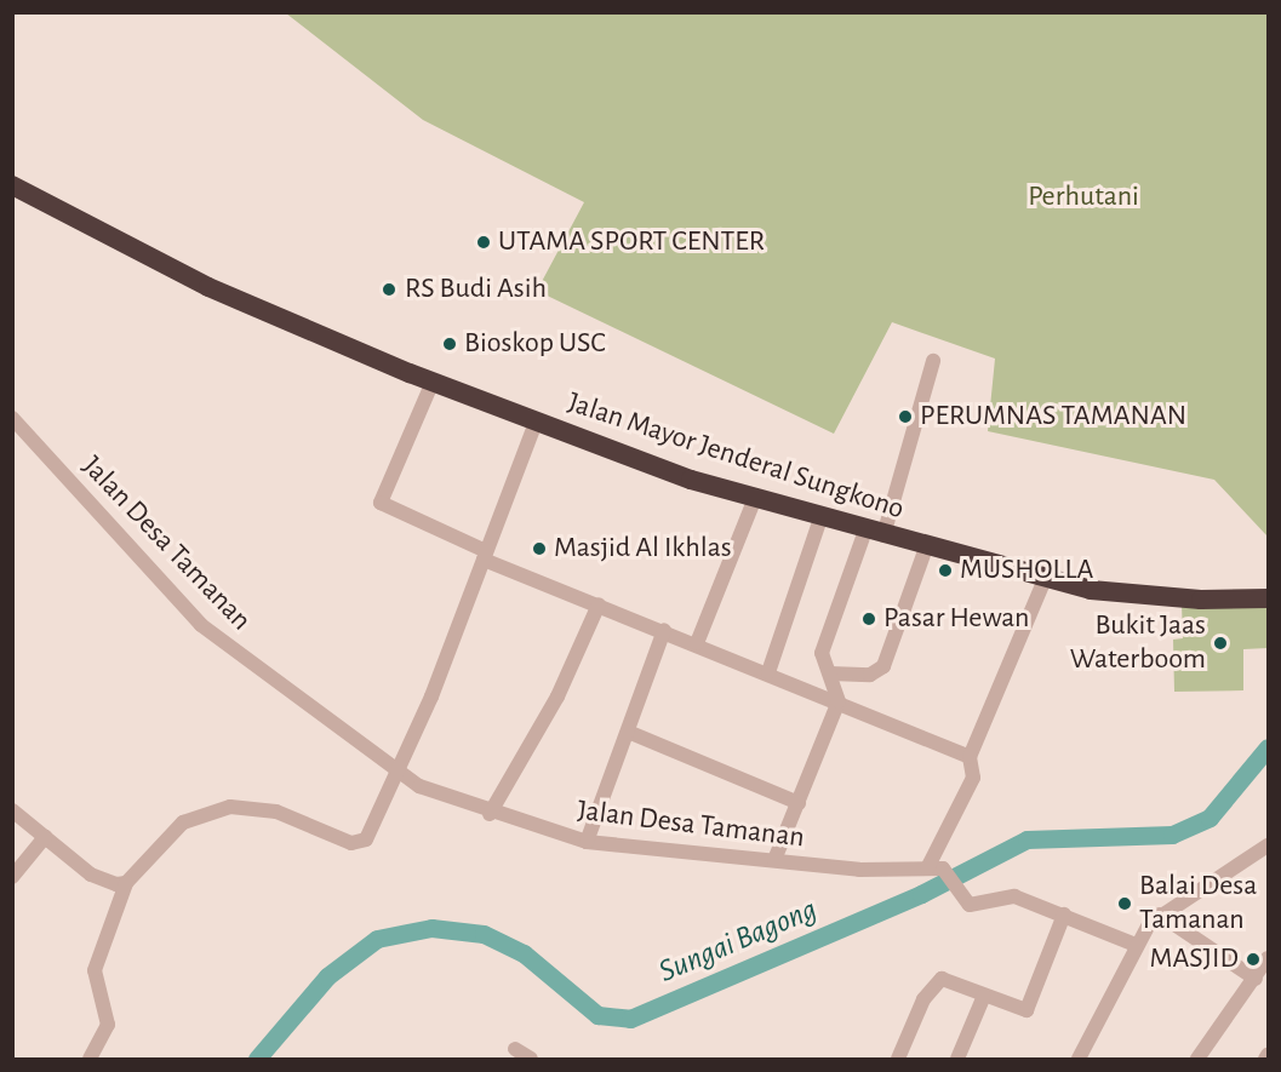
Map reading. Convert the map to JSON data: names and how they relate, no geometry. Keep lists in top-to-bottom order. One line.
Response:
{"streets":{"highway":["Jalan Mayor Jenderal Sungkono"],"street":["Jalan Desa Tamanan"]},"water":["Sungai Bagong"],"parks":["Perhutani"],"places":["UTAMA SPORT CENTER","RS Budi Asih","Bioskop USC","PERUMNAS TAMANAN","Masjid Al Ikhlas","MUSHOLLA","Pasar Hewan","Bukit Jaas Waterboom","Balai Desa Tamanan","MASJID"]}
